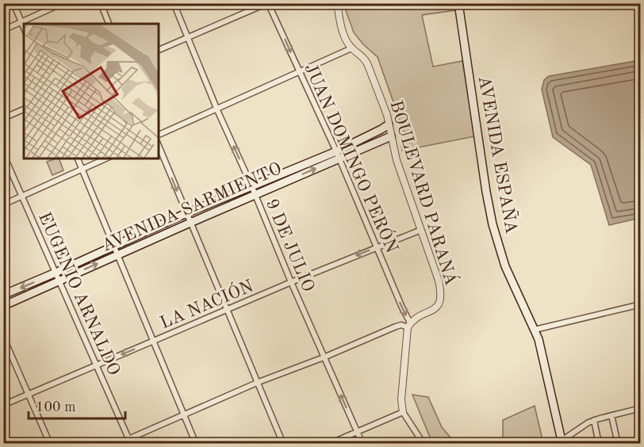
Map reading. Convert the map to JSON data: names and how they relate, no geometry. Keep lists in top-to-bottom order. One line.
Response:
{"streets":{"main road":["AVENIDA ESPAÑA","AVENIDA SARMIENTO"],"street":["JUAN DOMINGO PERÓN","BOULEVARD PARANÁ","9 DE JULIO","EUGENIO ARNALDO","LA NACIÓN"]},"crossings":[["JUAN DOMINGO PERÓN","BOULEVARD PARANÁ"],["JUAN DOMINGO PERÓN","AVENIDA SARMIENTO"],["JUAN DOMINGO PERÓN","LA NACIÓN"],["BOULEVARD PARANÁ","AVENIDA SARMIENTO"],["BOULEVARD PARANÁ","LA NACIÓN"],["AVENIDA SARMIENTO","9 DE JULIO"],["AVENIDA SARMIENTO","EUGENIO ARNALDO"],["9 DE JULIO","LA NACIÓN"],["EUGENIO ARNALDO","LA NACIÓN"]],"one_way":["JUAN DOMINGO PERÓN"],"scale_bar":"100 m"}
